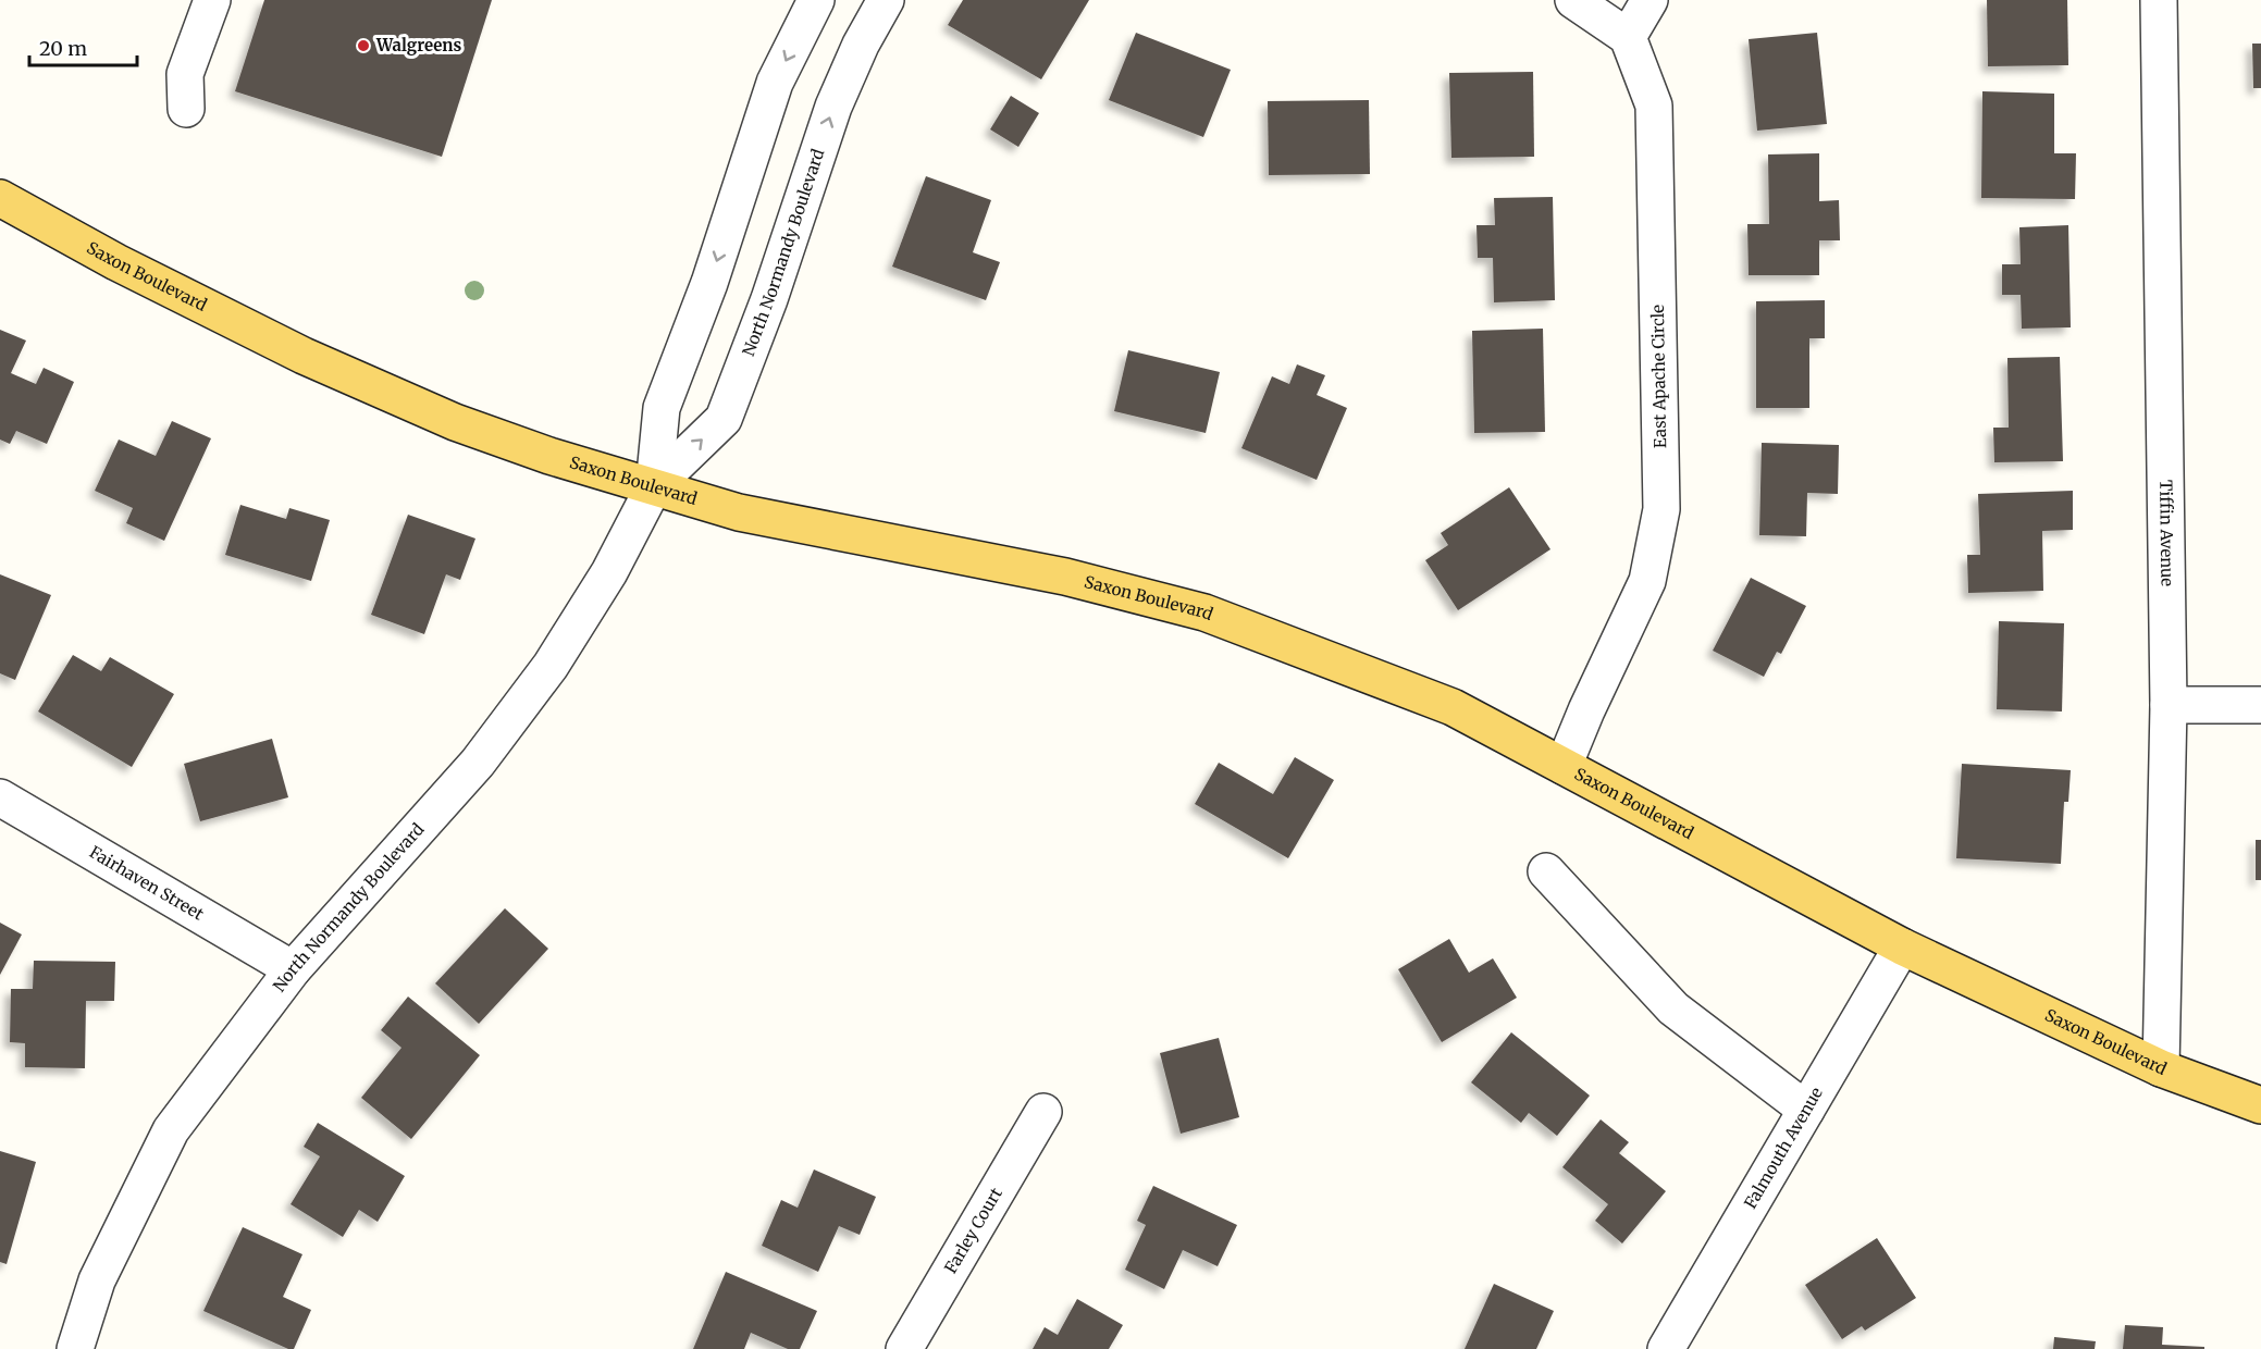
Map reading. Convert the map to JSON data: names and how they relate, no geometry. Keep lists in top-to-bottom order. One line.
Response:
{"streets":{"main road":["Saxon Boulevard"],"street":["North Normandy Boulevard","East Apache Circle","Tiffin Avenue","Fairhaven Street","Falmouth Avenue","Farley Court"]},"crossings":[["North Normandy Boulevard","Saxon Boulevard"],["North Normandy Boulevard","Fairhaven Street"],["Saxon Boulevard","East Apache Circle"],["Saxon Boulevard","Tiffin Avenue"],["Saxon Boulevard","Falmouth Avenue"]],"places":["Walgreens"],"scale_bar":"20 m"}
